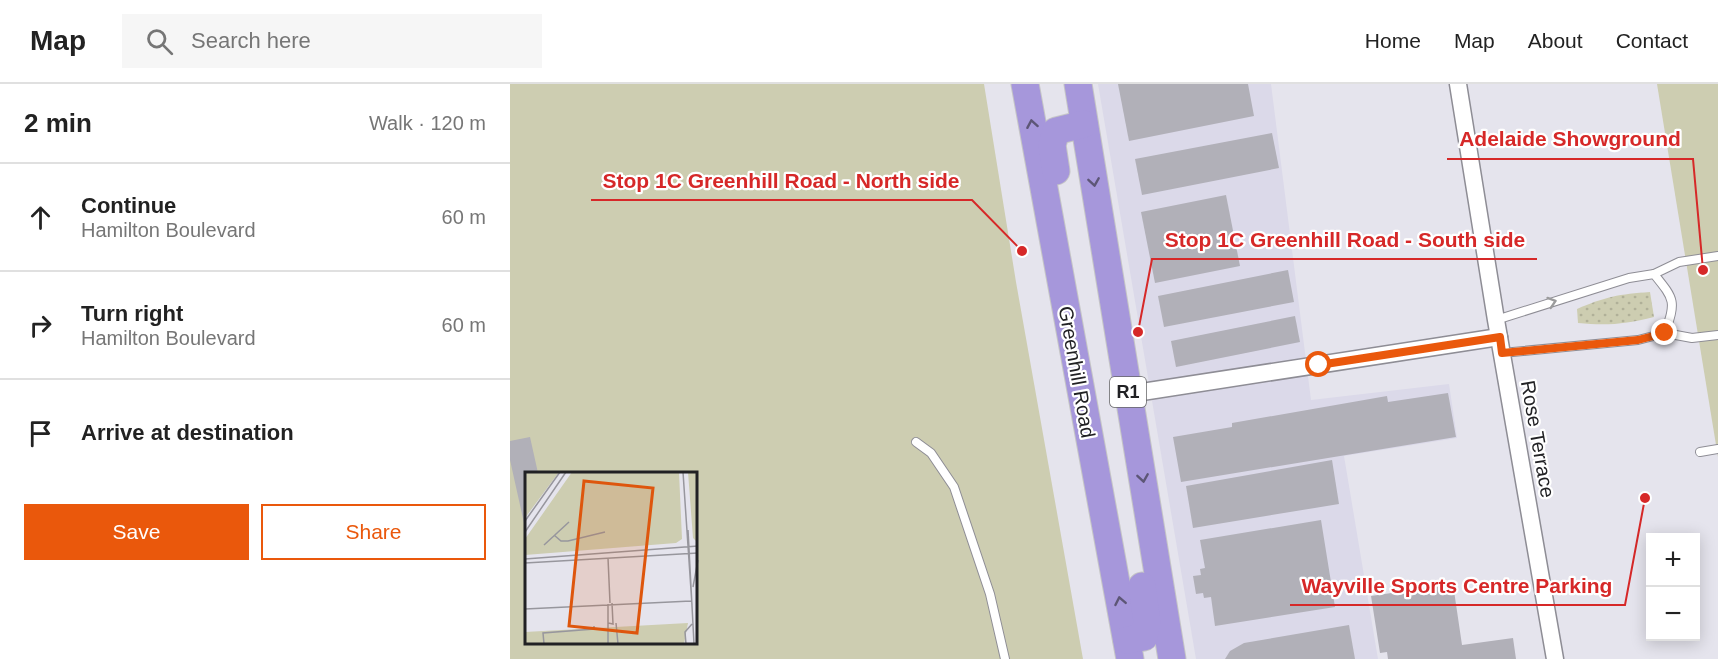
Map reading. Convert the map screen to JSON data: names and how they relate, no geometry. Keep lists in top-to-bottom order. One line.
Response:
{"streets":{"highway":["Greenhill Road","R1"],"street":["Rose Terrace"]},"places":["Stop 1C Greenhill Road - North side","Adelaide Showground","Stop 1C Greenhill Road - South side","Wayville Sports Centre Parking"],"page":{"header":"Map","search":"Search here","nav":["Home","Map","About","Contact"],"heading":["2 min","Walk · 120 m"],"list":[["Continue","Hamilton Boulevard","60 m"],["Turn right","Hamilton Boulevard","60 m"],"Arrive at destination"],"buttons":["Save","Share"],"map_buttons":["+","−"]}}
